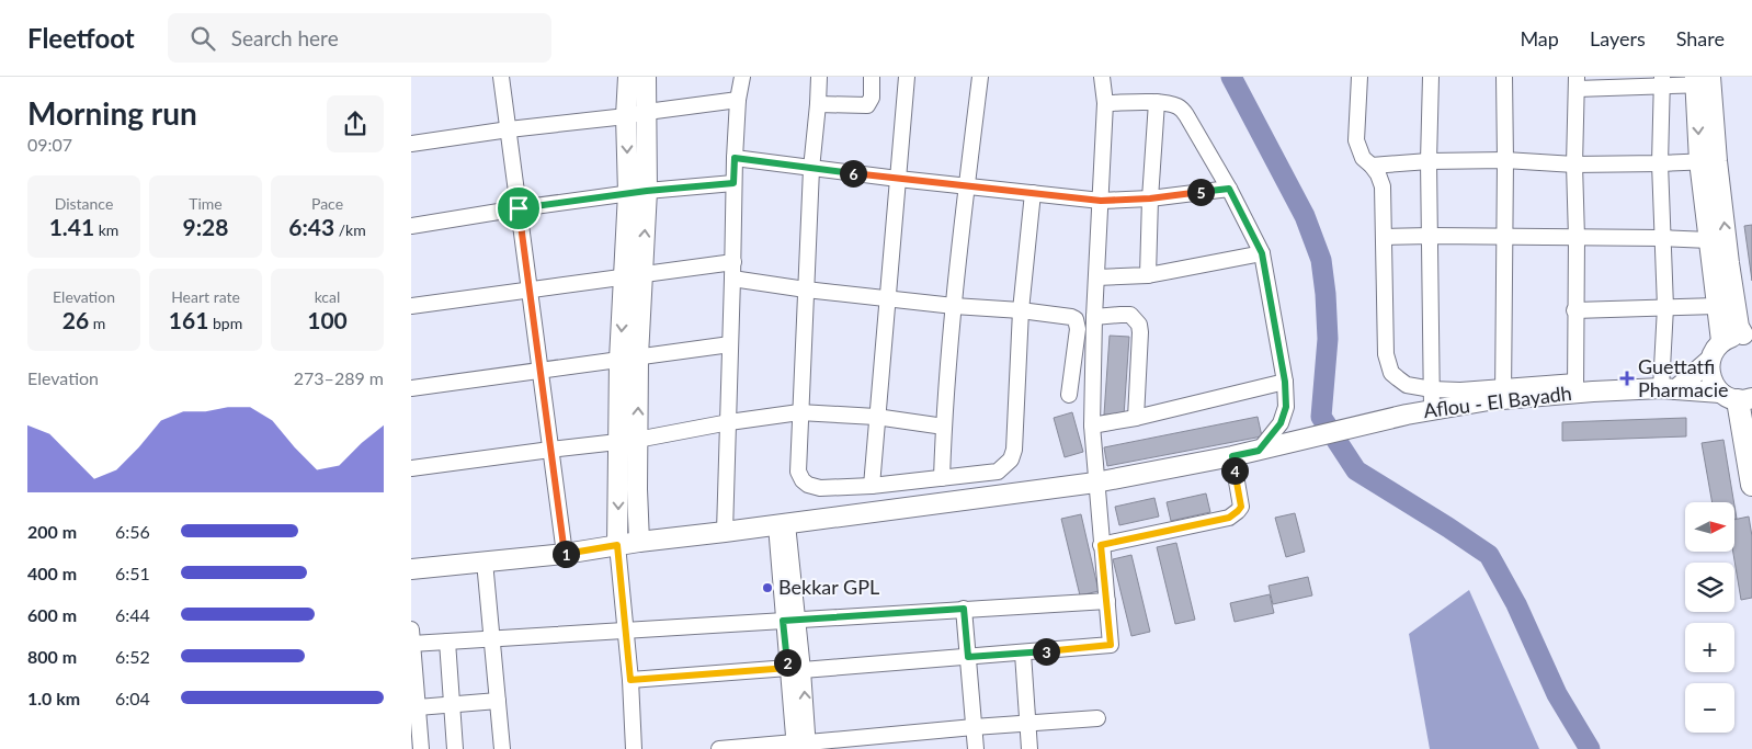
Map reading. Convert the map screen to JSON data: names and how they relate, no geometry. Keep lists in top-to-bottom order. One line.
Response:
{"streets":{"main road":["Aflou - El Bayadh"]},"places":{"health":["Guettatfi Pharmacie"],"other":["Bekkar GPL"]},"north":"right","page":{"header":"Fleetfoot","search":"Search here","nav":["Map","Layers","Share"],"heading":["Morning run","09:07"],"pins":["6","5","4","1","3","2"],"stats":[["Distance","1.41 km"],["Time","9:28"],["Pace","6:43 /km"],["Elevation","26 m"],["Heart rate","161 bpm"],["kcal","100"]],"chart":["Elevation","273–289 m"],"map_buttons":["+","−"],"list":[{"name":"200 m","note":"6:56"},{"name":"400 m","note":"6:51"},{"name":"600 m","note":"6:44"},{"name":"800 m","note":"6:52"},{"name":"1.0 km","note":"6:04"}]}}
